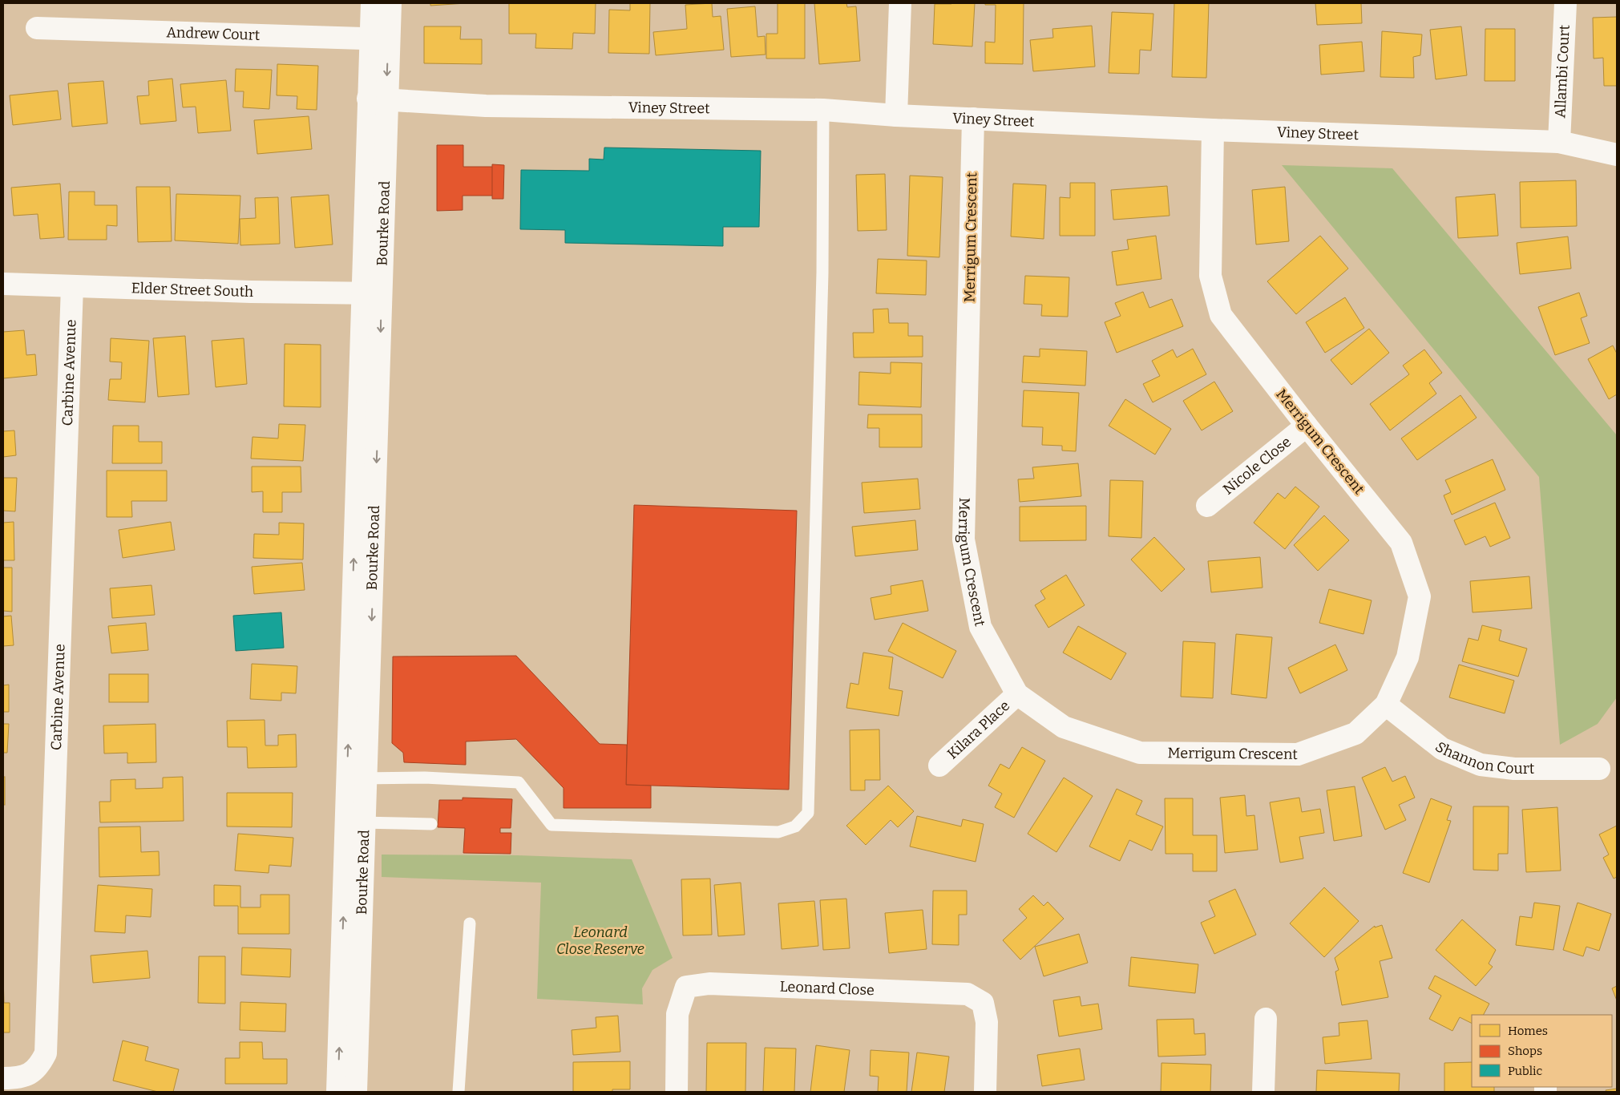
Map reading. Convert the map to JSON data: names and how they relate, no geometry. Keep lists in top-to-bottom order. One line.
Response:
{"streets":{"street":["Andrew Court","Allambi Court","Viney Street","Bourke Road","Merrigum Crescent","Elder Street South","Carbine Avenue","Nicole Close","Kilara Place","Shannon Court","Leonard Close"]},"crossings":[["Andrew Court","Bourke Road"],["Allambi Court","Viney Street"],["Viney Street","Bourke Road"],["Viney Street","Merrigum Crescent"],["Bourke Road","Elder Street South"],["Merrigum Crescent","Nicole Close"],["Merrigum Crescent","Kilara Place"],["Merrigum Crescent","Shannon Court"],["Elder Street South","Carbine Avenue"]],"parks":["Leonard Close Reserve"],"legend":["Homes","Shops","Public"]}
